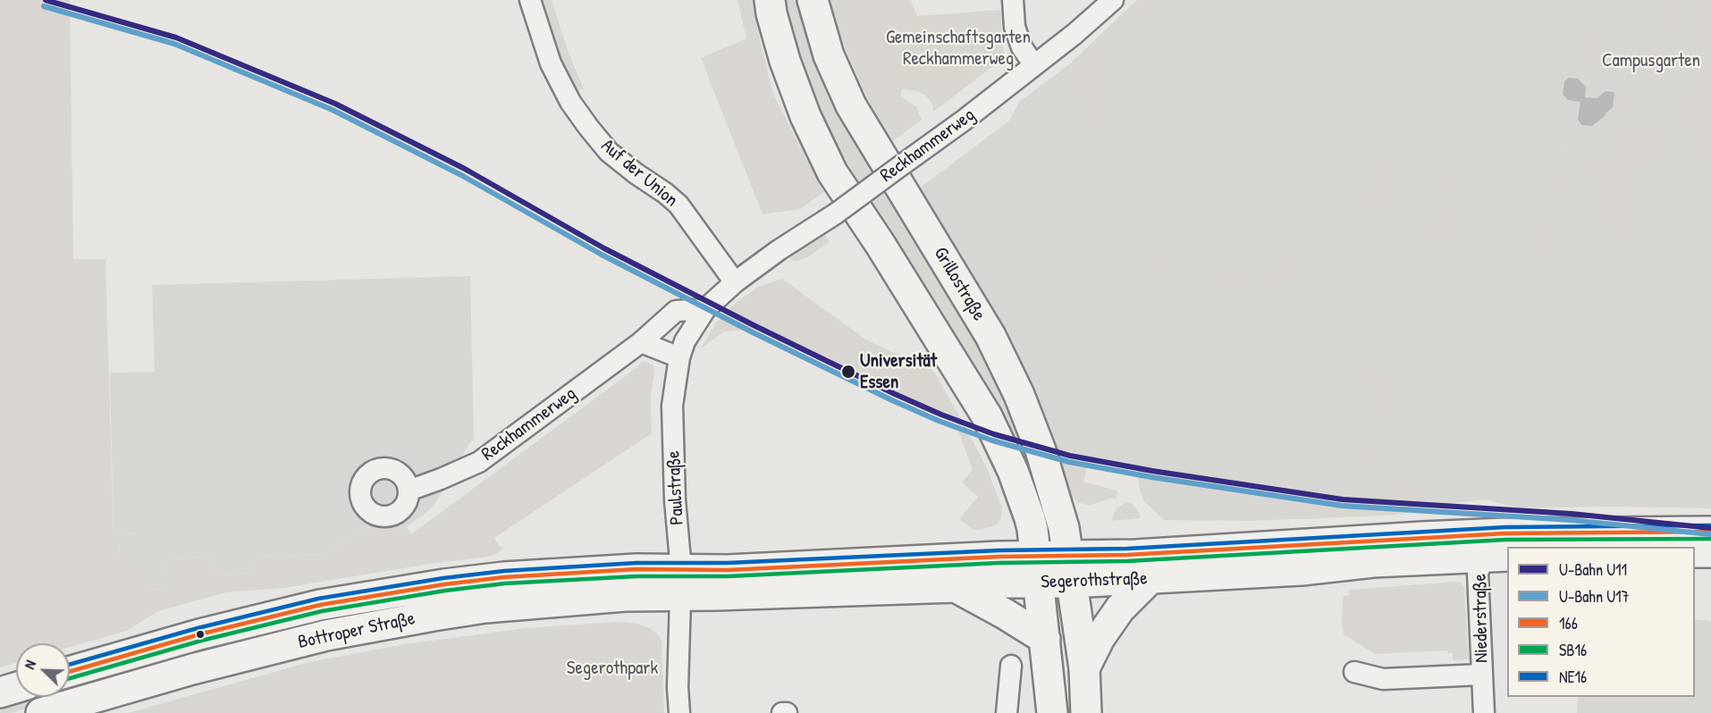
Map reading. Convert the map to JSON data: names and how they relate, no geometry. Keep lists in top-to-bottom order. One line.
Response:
{"streets":{"main road":["Grillostraße","Segerothstraße","Bottroper Straße"],"street":["Reckhammerweg","Auf der Union","Paulstraße","Niederstraße"]},"crossings":[["Reckhammerweg","Auf der Union"],["Reckhammerweg","Paulstraße"],["Auf der Union","Paulstraße"],["Grillostraße","Segerothstraße"],["Paulstraße","Segerothstraße"],["Paulstraße","Bottroper Straße"],["Segerothstraße","Niederstraße"],["Segerothstraße","Bottroper Straße"]],"parks":["Gemeinschaftsgarten Reckhammerweg","Campusgarten","Segerothpark"],"places":["Universität Essen"],"lines":["metro line U11","metro line U17","transit line NE16","transit line 166","transit line SB16"],"legend":["U-Bahn U11","U-Bahn U17","166","SB16","NE16"],"north":"top left"}
